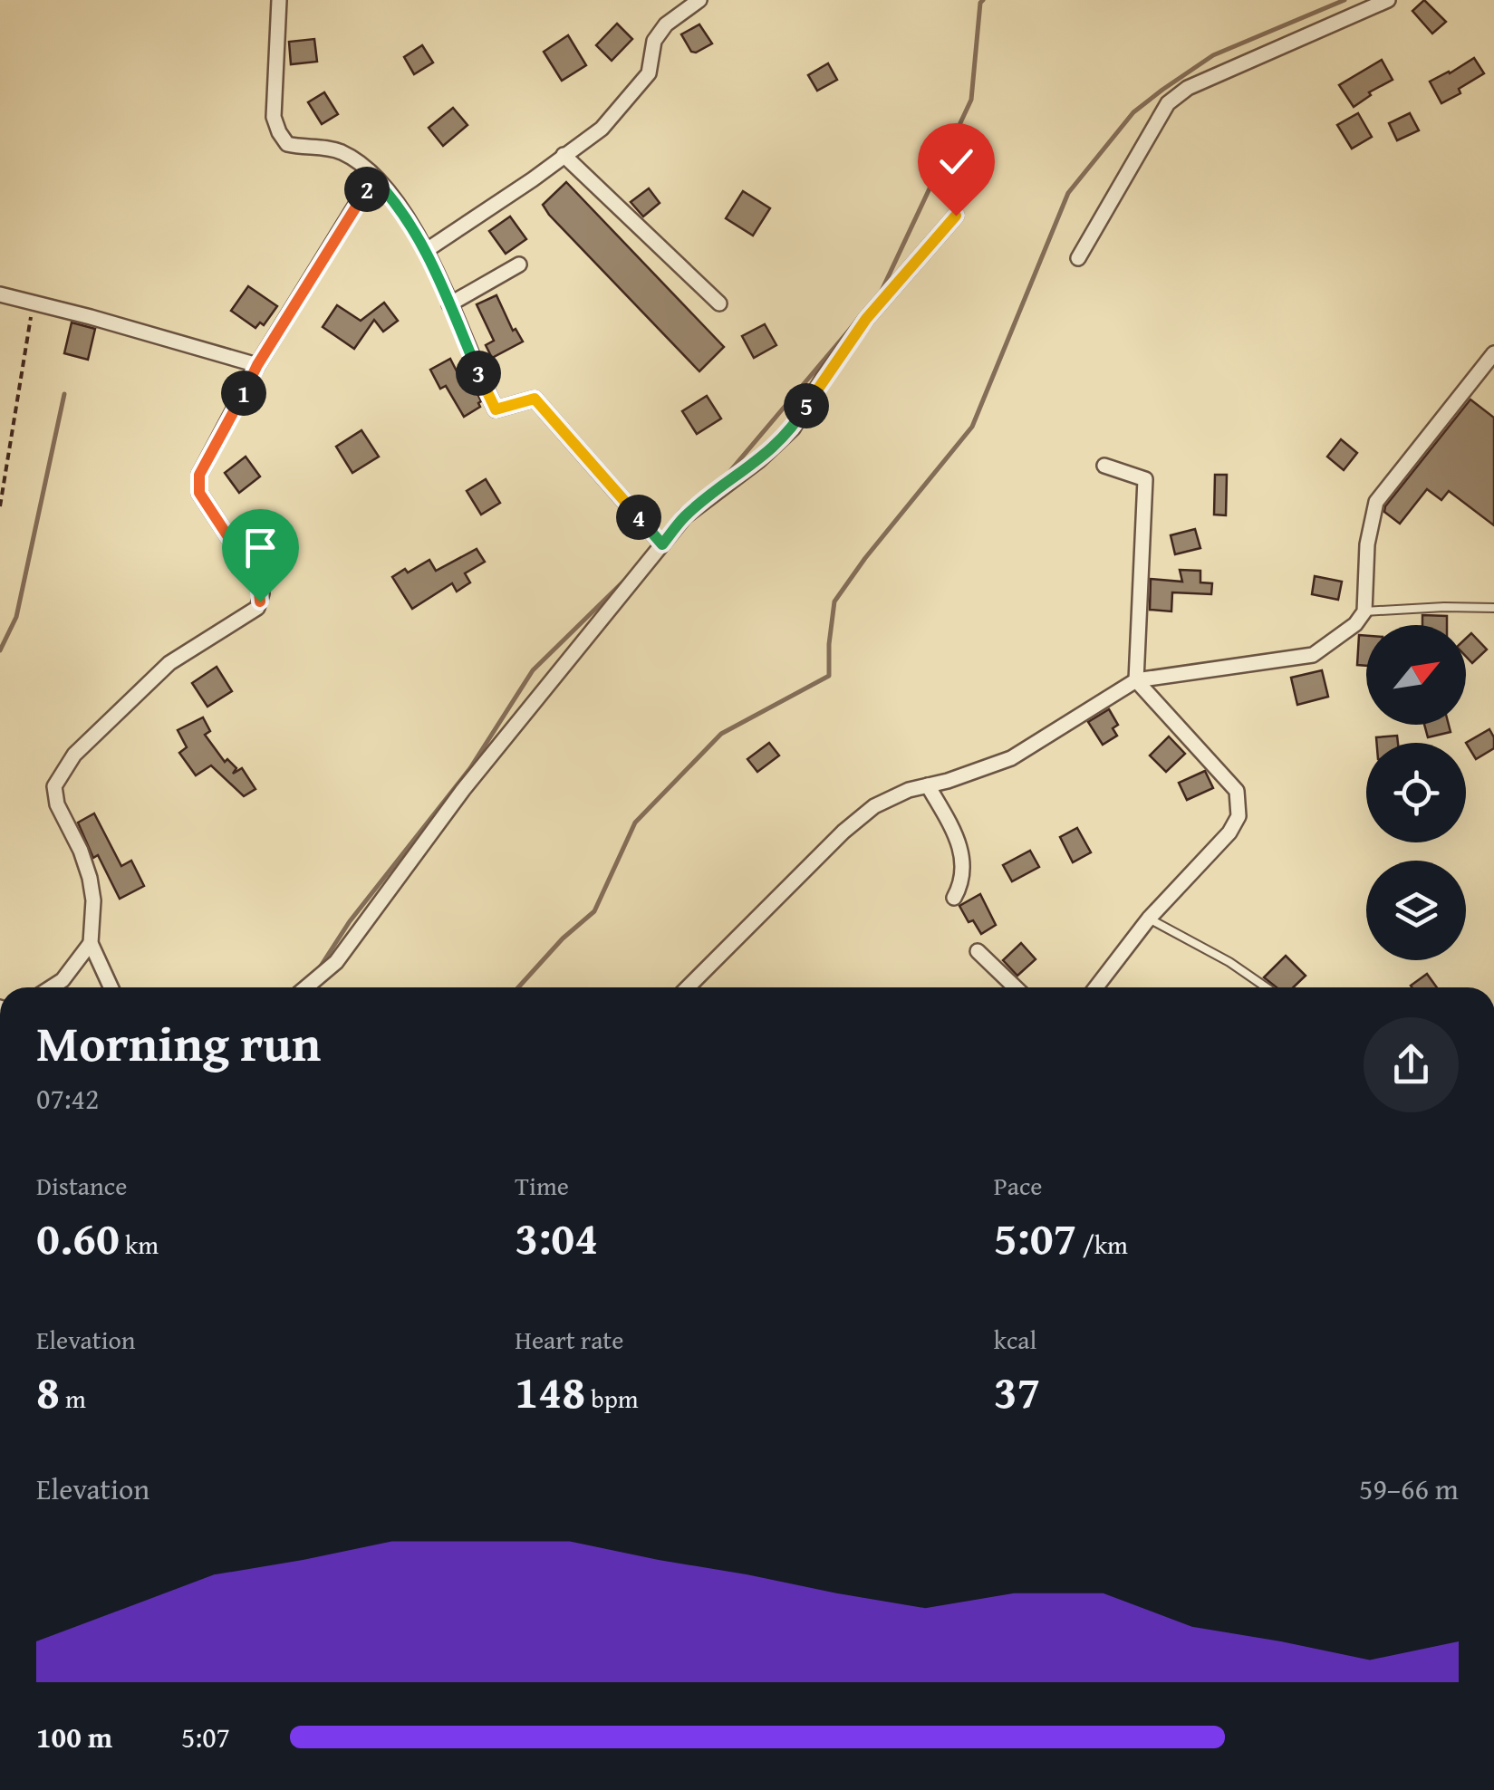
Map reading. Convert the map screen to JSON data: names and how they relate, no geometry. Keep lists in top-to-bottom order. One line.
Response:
{"north":"top right","page":{"pins":["2","3","1","5","4"],"heading":["Morning run","07:42"],"stats":[["Distance","0.60 km"],["Time","3:04"],["Pace","5:07 /km"],["Elevation","8 m"],["Heart rate","148 bpm"],["kcal","37"]],"chart":["Elevation","59–66 m"],"list":[{"name":"100 m","note":"5:07"}]}}
